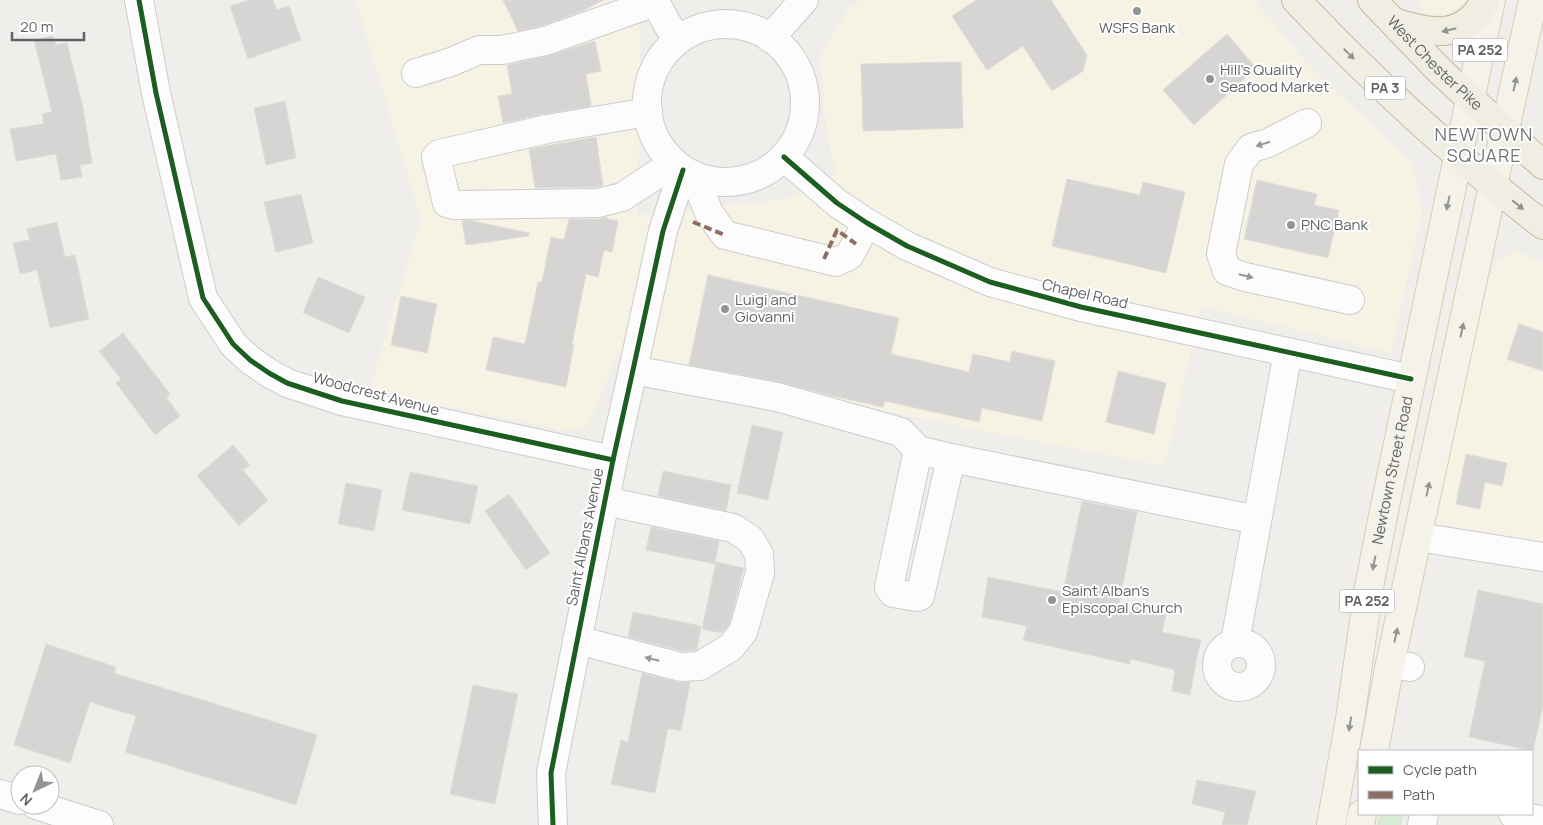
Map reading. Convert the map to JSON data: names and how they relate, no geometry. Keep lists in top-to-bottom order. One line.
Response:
{"streets":{"highway":["West Chester Pike","PA 3"],"main road":["PA 252","Newtown Street Road"],"street":["Chapel Road","Woodcrest Avenue","Saint Albans Avenue"]},"crossings":[["PA 252","West Chester Pike"],["PA 252","PA 3"],["West Chester Pike","Newtown Street Road"],["PA 3","Newtown Street Road"],["Chapel Road","Newtown Street Road"],["Chapel Road","Saint Albans Avenue"],["Woodcrest Avenue","Saint Albans Avenue"]],"districts":["NEWTOWN SQUARE"],"places":["WSFS Bank","Hill's Quality Seafood Market","PNC Bank","Luigi and Giovanni","Saint Alban's Episcopal Church"],"legend":["Cycle path","Path"],"scale_bar":"20 m","north":"bottom left"}
